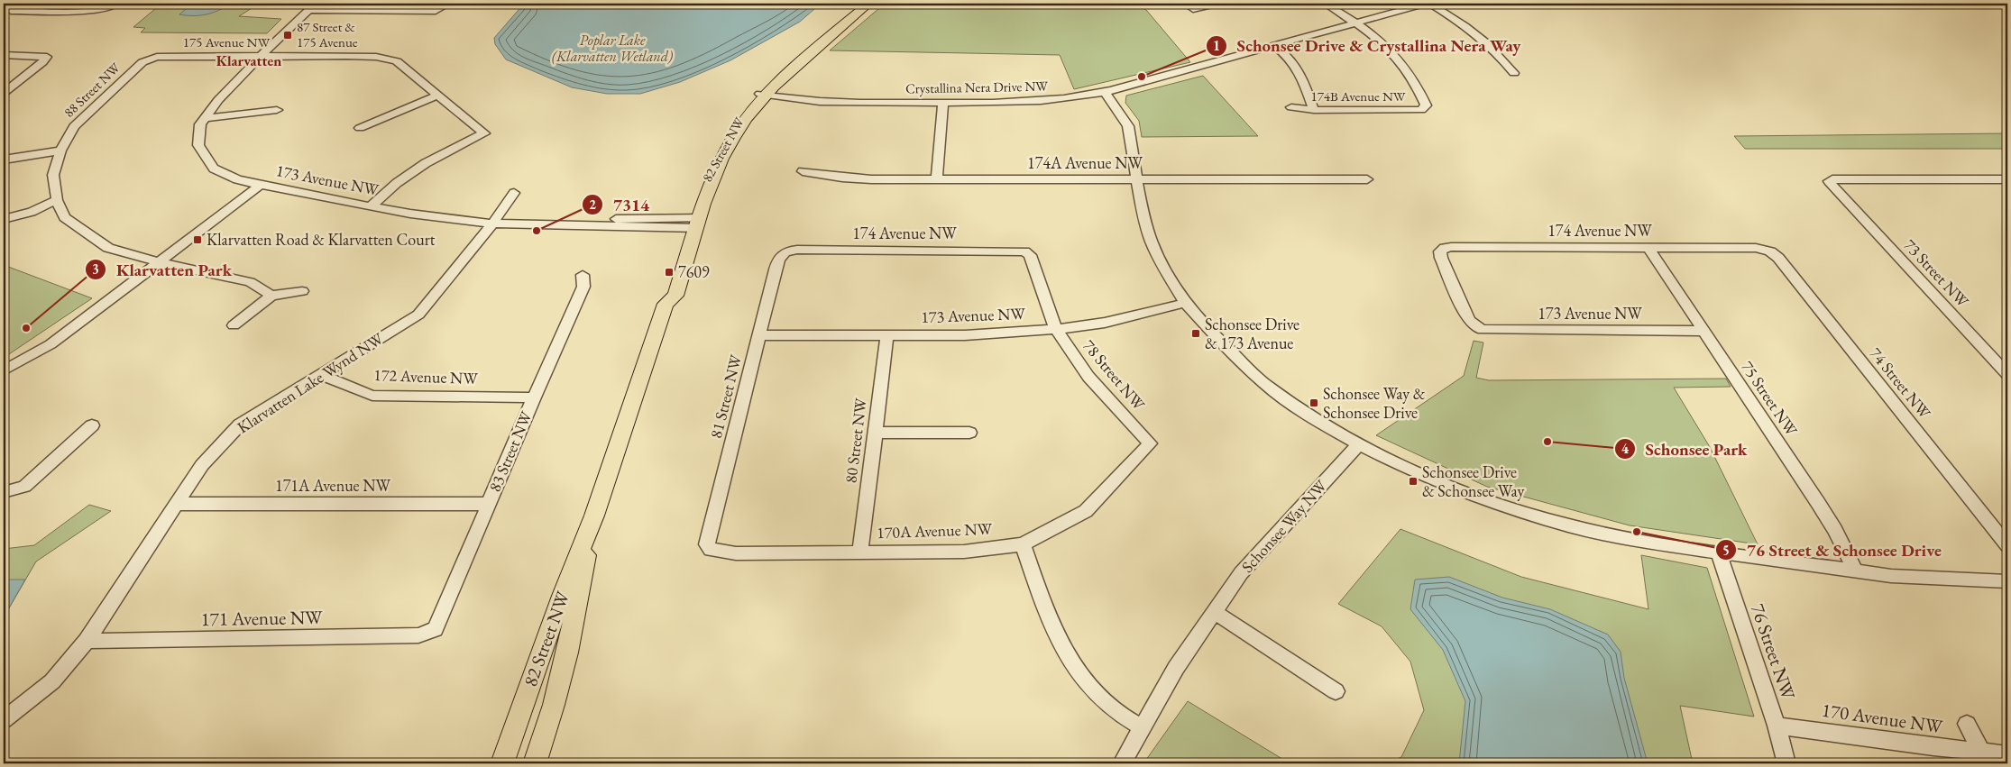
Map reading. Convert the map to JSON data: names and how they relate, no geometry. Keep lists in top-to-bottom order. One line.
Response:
{"streets":{"main road":["82 Street NW"],"street":["175 Avenue NW","Crystallina Nera Drive NW","88 Street NW","174B Avenue NW","174A Avenue NW","173 Avenue NW","174 Avenue NW","73 Street NW","78 Street NW","172 Avenue NW","Klarvatten Lake Wynd NW","74 Street NW","81 Street NW","75 Street NW","80 Street NW","83 Street NW","171A Avenue NW","Schonsee Way NW","170A Avenue NW","171 Avenue NW","76 Street NW","170 Avenue NW"]},"crossings":[["175 Avenue NW","88 Street NW"],["175 Avenue NW","173 Avenue NW"],["Crystallina Nera Drive NW","174B Avenue NW"],["Crystallina Nera Drive NW","82 Street NW"],["82 Street NW","173 Avenue NW"],["173 Avenue NW","174 Avenue NW"],["173 Avenue NW","78 Street NW"],["173 Avenue NW","Klarvatten Lake Wynd NW"],["173 Avenue NW","81 Street NW"],["173 Avenue NW","75 Street NW"],["173 Avenue NW","80 Street NW"],["174 Avenue NW","78 Street NW"],["174 Avenue NW","74 Street NW"],["174 Avenue NW","81 Street NW"],["174 Avenue NW","75 Street NW"],["78 Street NW","170A Avenue NW"],["172 Avenue NW","Klarvatten Lake Wynd NW"],["172 Avenue NW","83 Street NW"],["Klarvatten Lake Wynd NW","171A Avenue NW"],["Klarvatten Lake Wynd NW","171 Avenue NW"],["81 Street NW","170A Avenue NW"],["80 Street NW","170A Avenue NW"],["83 Street NW","171A Avenue NW"],["83 Street NW","171 Avenue NW"],["76 Street NW","170 Avenue NW"]],"districts":["Klarvatten"],"water":["Poplar Lake (Klarvatten Wetland)"],"places":{"transit":["87 Street & 175 Avenue","Klarvatten Road & Klarvatten Court","7609","Schonsee Drive & 173 Avenue","Schonsee Way & Schonsee Drive","Schonsee Drive & Schonsee Way"],"other":["Schonsee Drive & Crystallina Nera Way","7314","Klarvatten Park","Schonsee Park","76 Street & Schonsee Drive"]}}
